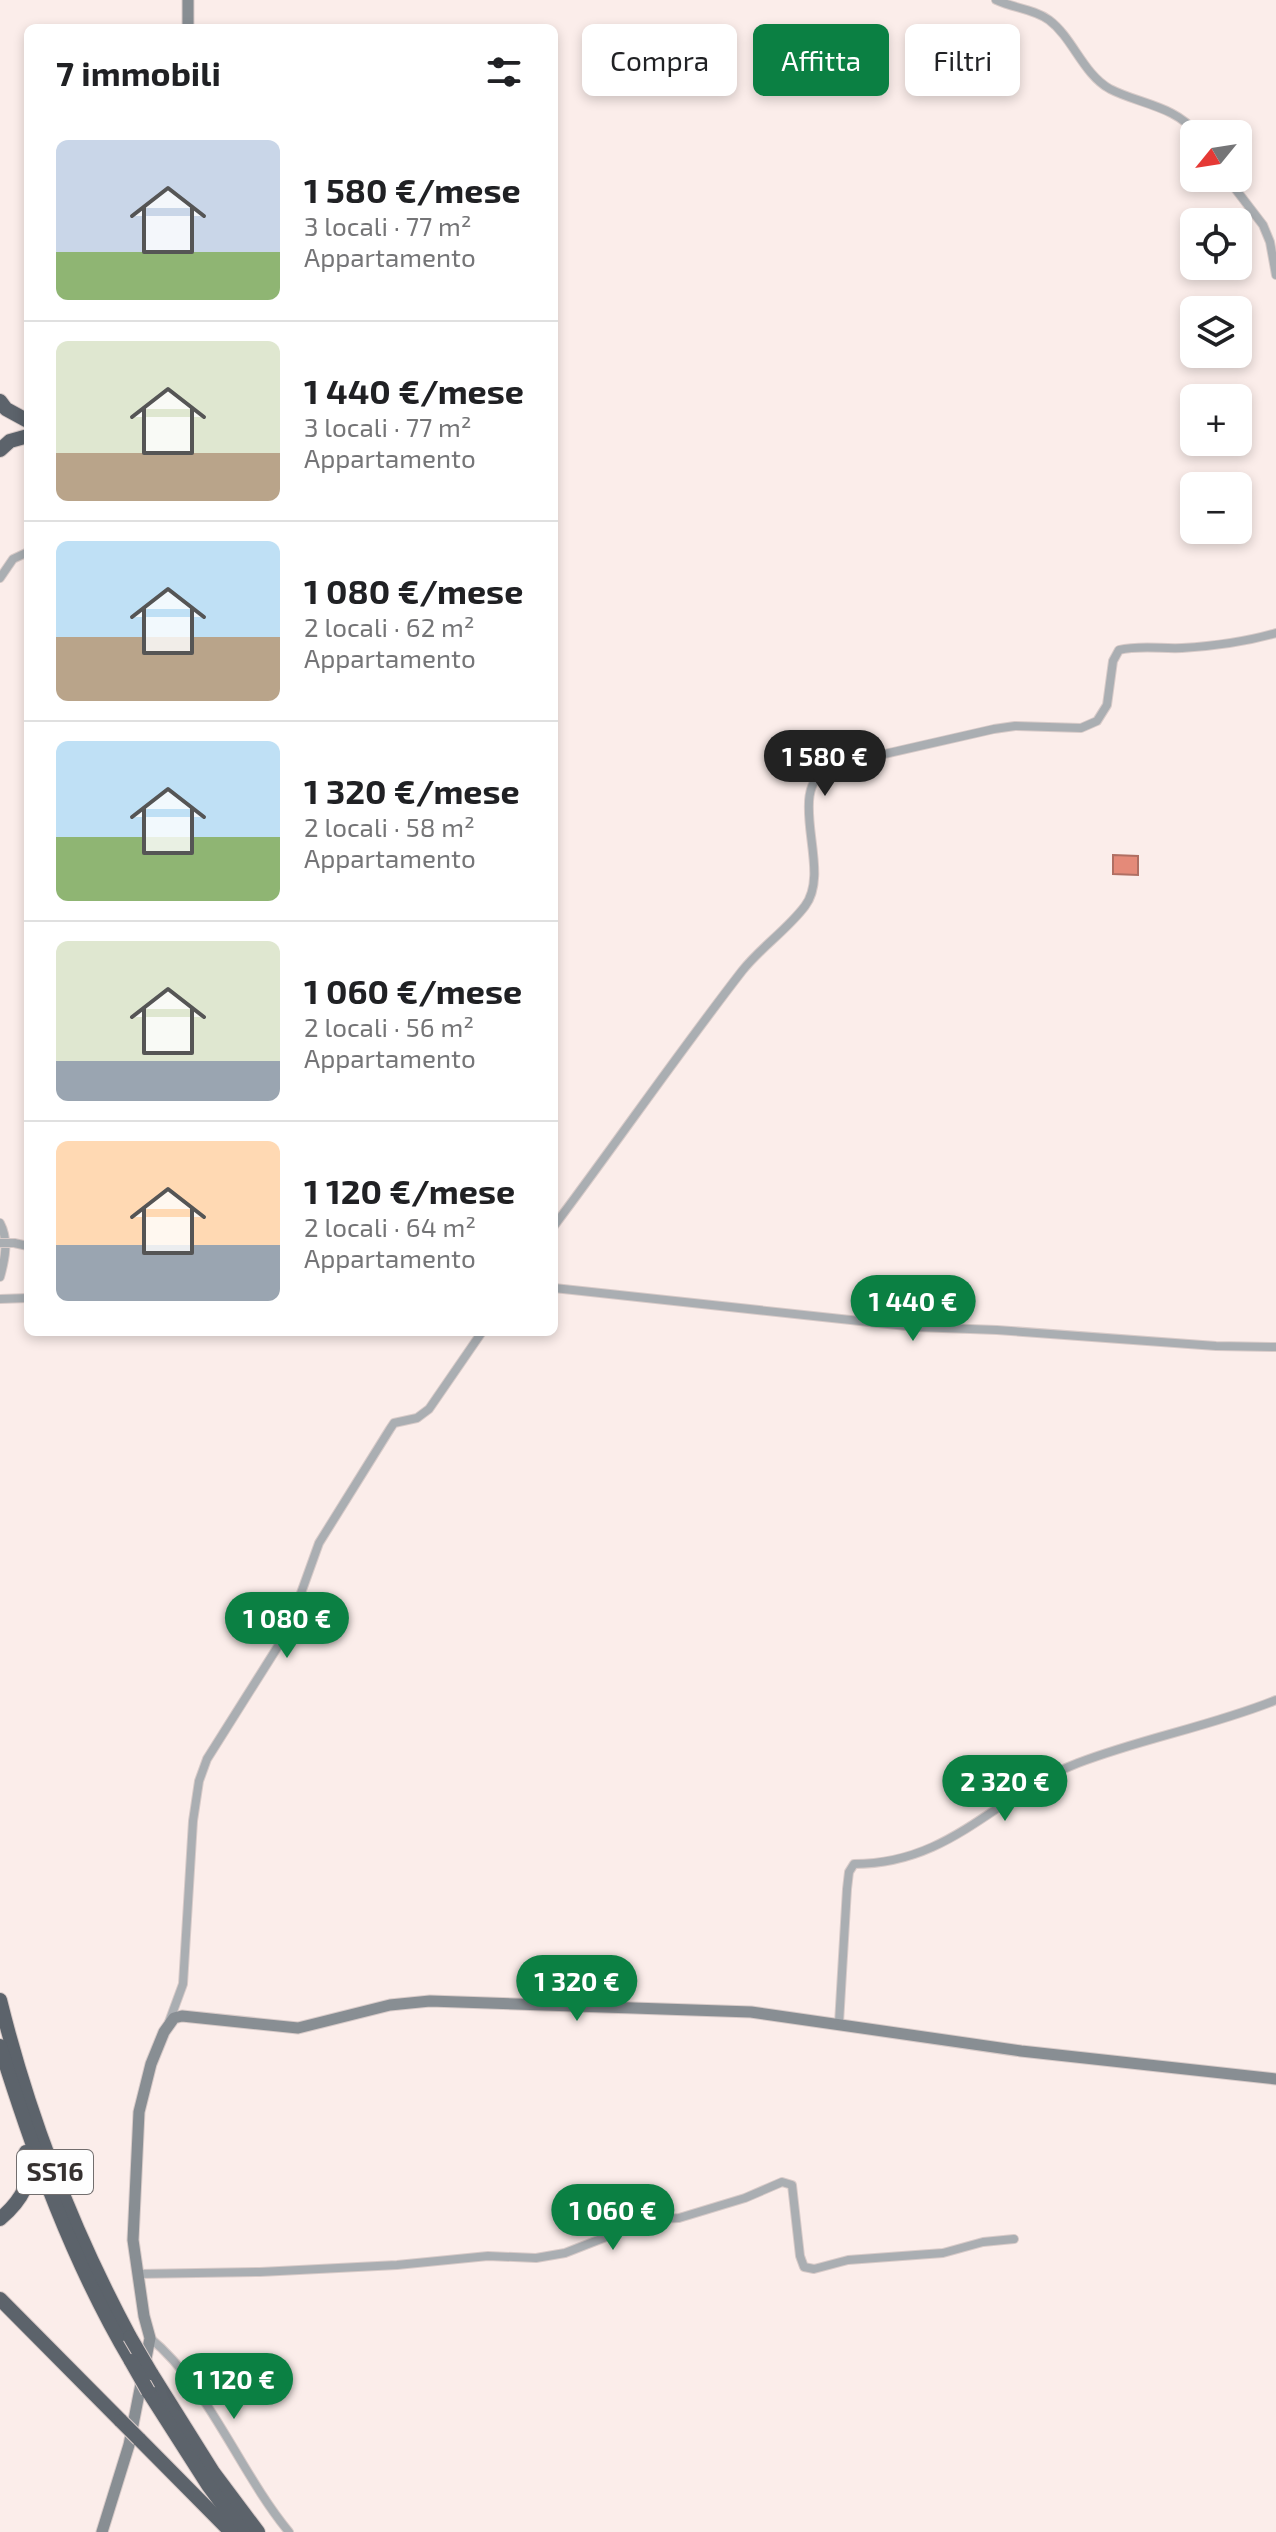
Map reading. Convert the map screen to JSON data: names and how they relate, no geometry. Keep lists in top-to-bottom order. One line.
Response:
{"streets":{"highway":["SS16"]},"north":"bottom left","page":{"chip":["Compra","Affitta","Filtri"],"heading":"7 immobili","map_buttons":["+","−"],"list":[{"name":"1 580 €/mese","note":"3 locali · 77 m² · Appartamento"},{"name":"1 440 €/mese","note":"3 locali · 77 m² · Appartamento"},{"name":"1 080 €/mese","note":"2 locali · 62 m² · Appartamento"},{"name":"1 320 €/mese","note":"2 locali · 58 m² · Appartamento"},{"name":"1 060 €/mese","note":"2 locali · 56 m² · Appartamento"},{"name":"1 120 €/mese","note":"2 locali · 64 m² · Appartamento"}],"price":["1 580 €","1 440 €","1 080 €","2 320 €","1 320 €","1 060 €","1 120 €"]}}
